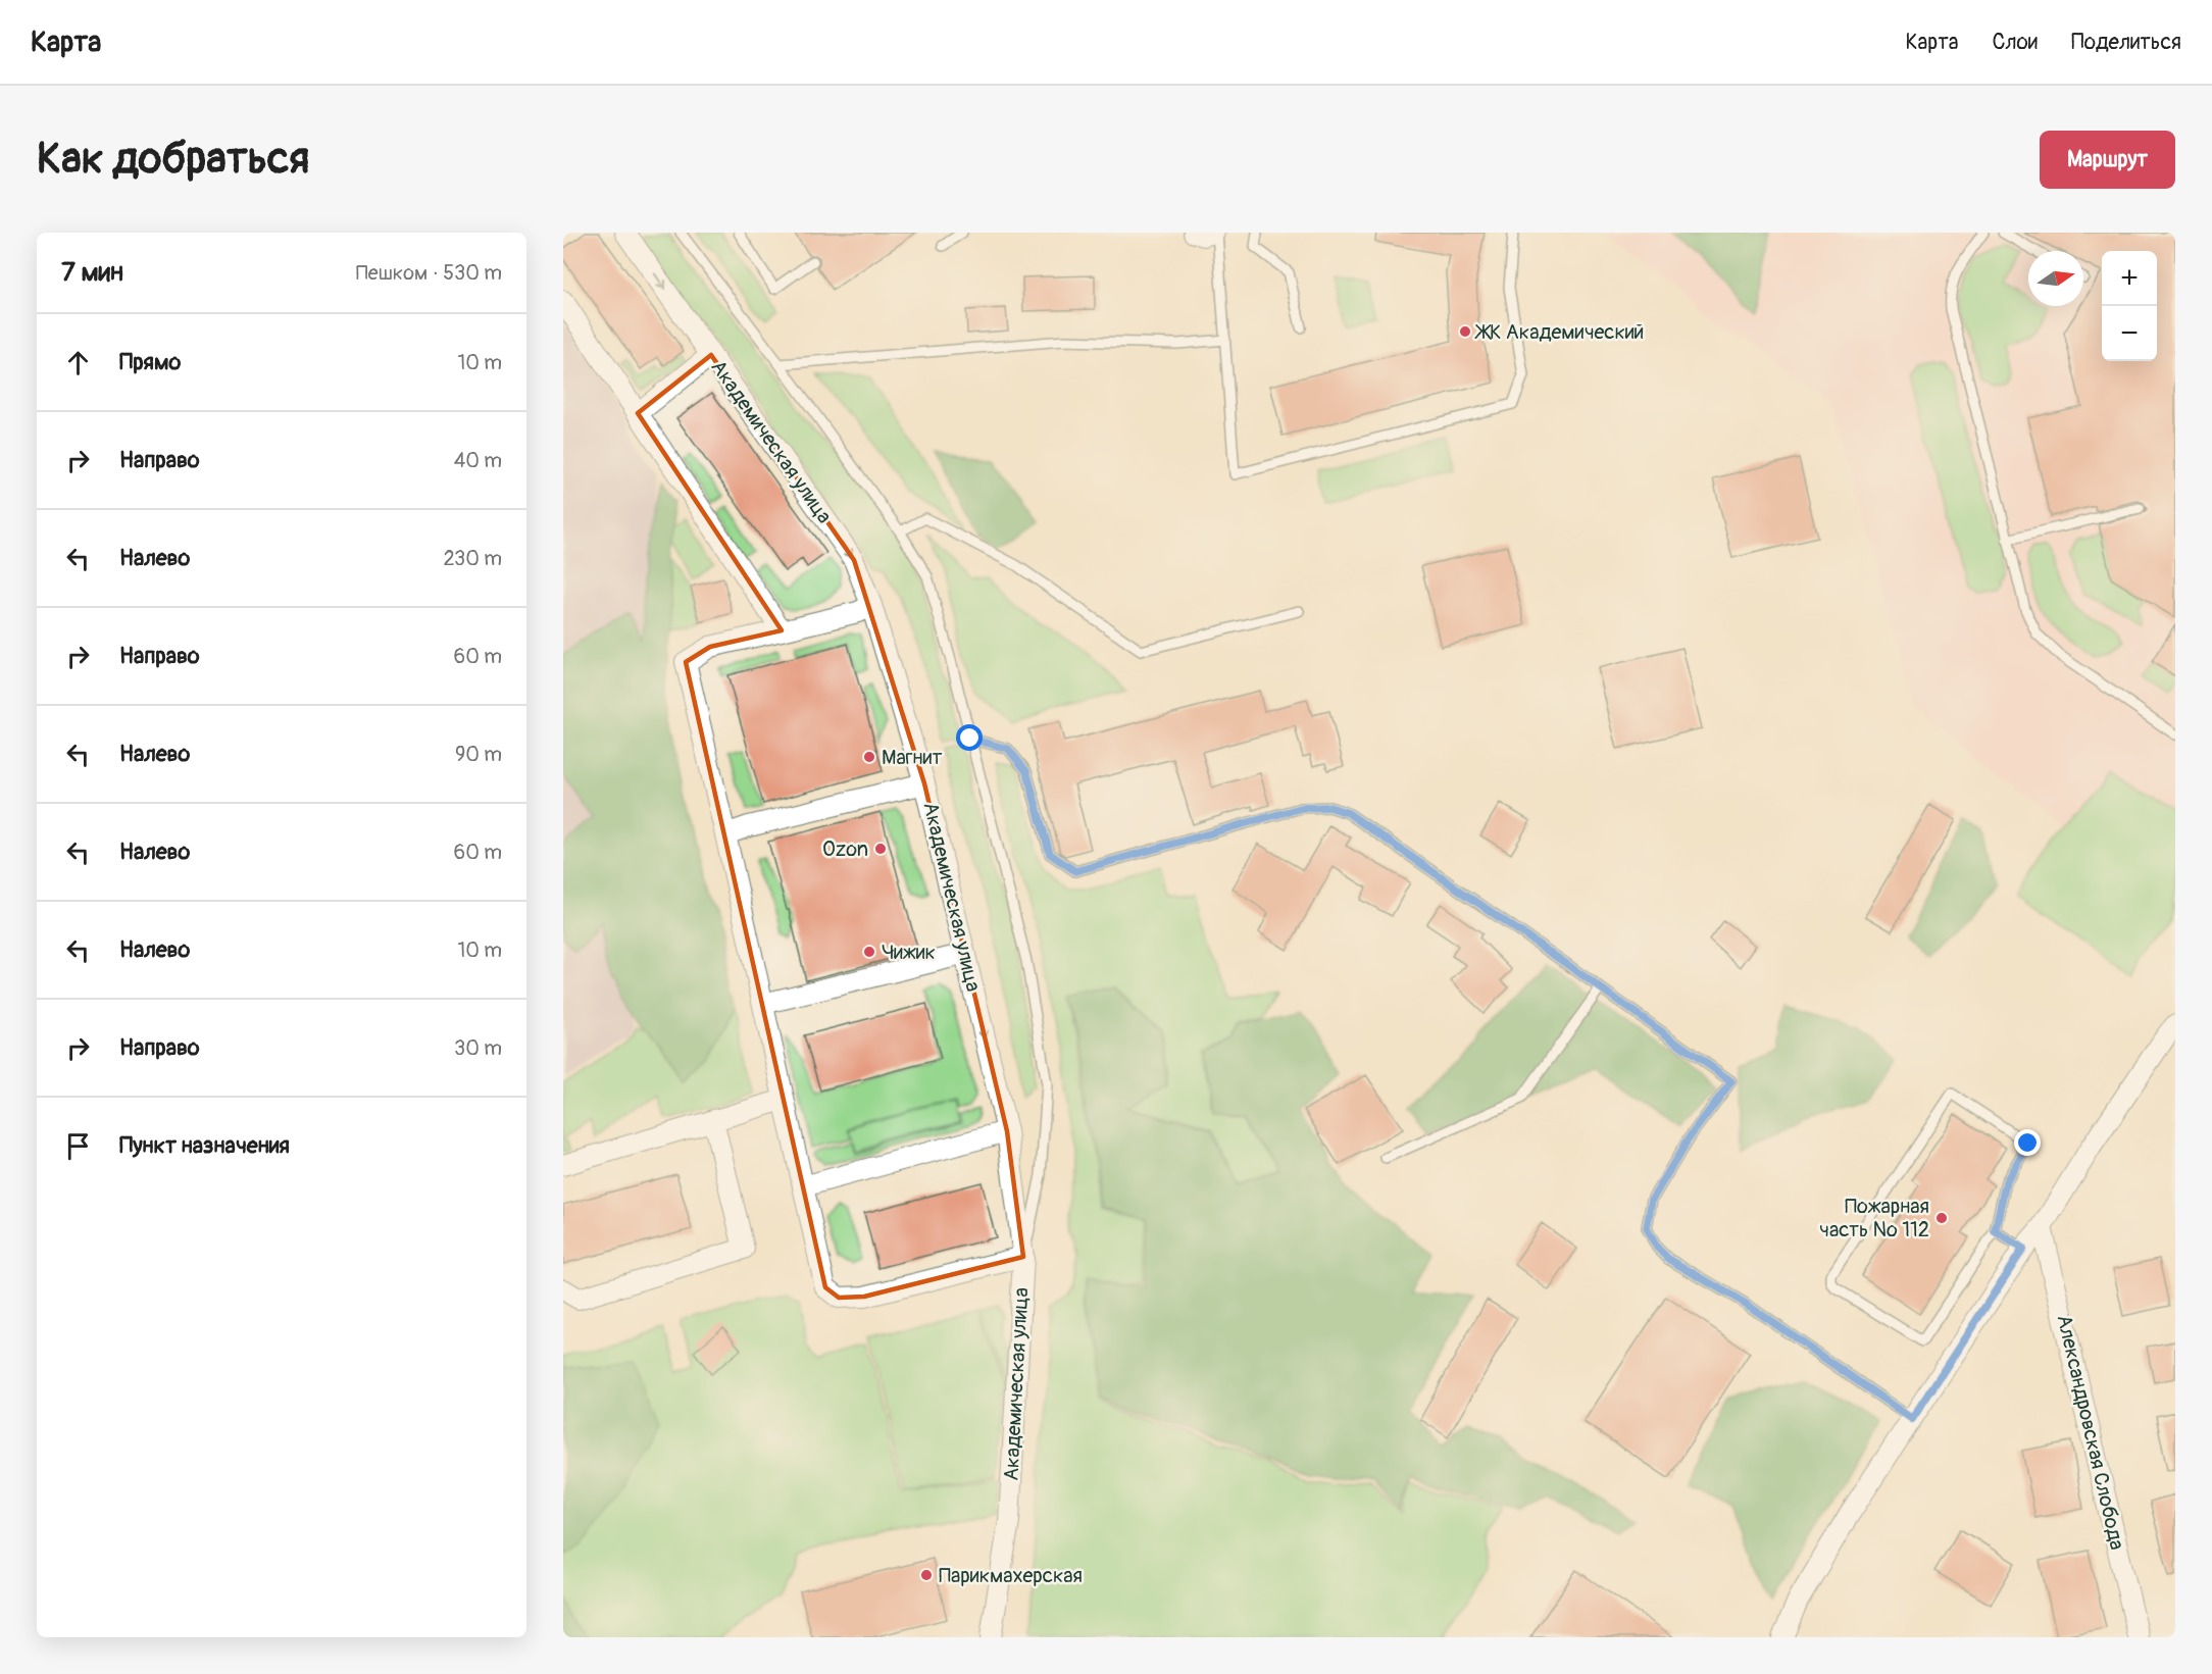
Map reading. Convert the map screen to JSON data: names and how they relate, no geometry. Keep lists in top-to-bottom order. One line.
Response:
{"streets":{"street":["Академическая улица","Александровская Слобода"]},"places":["ЖК Академический","Магнит","Ozon","Чижик","Пожарная часть № 112","Парикмахерская"],"north":"right","page":{"header":"Карта","nav":["Карта","Слои","Поделиться"],"buttons":"Маршрут","title":"Как добраться","heading":["7 мин","Пешком · 530 m"],"map_buttons":["+","−"],"list":[["Прямо","10 m"],["Направо","40 m"],["Налево","230 m"],["Направо","60 m"],["Налево","90 m"],["Налево","60 m"],["Налево","10 m"],["Направо","30 m"],"Пункт назначения"]}}
